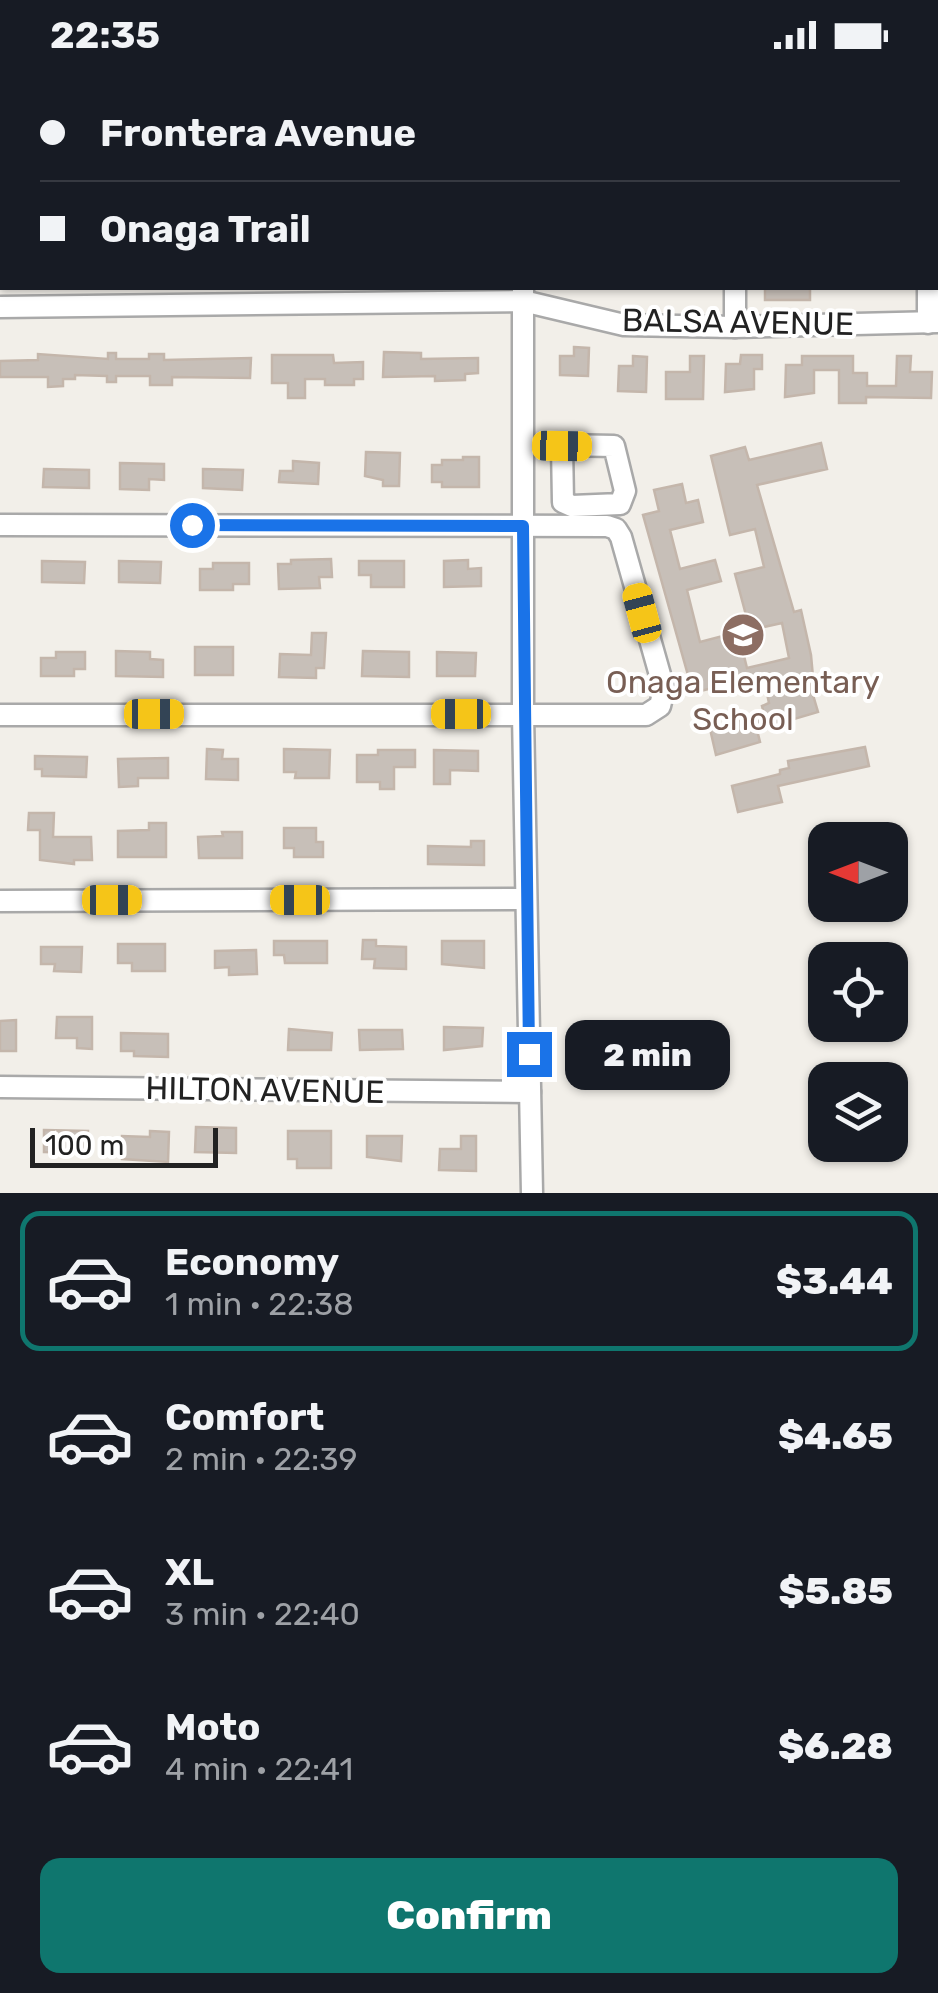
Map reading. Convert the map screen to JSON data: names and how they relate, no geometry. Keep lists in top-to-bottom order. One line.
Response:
{"streets":{"street":["BALSA AVENUE","HILTON AVENUE"]},"places":{"school or university":["Onaga Elementary School"]},"scale_bar":"100 m","north":"left","page":{"status":"22:35","banner":["Frontera Avenue","Onaga Trail"],"bubble":"2 min","scale":"100 m","list":[{"name":"Economy","note":"1 min · 22:38","value":"$3.44"},{"name":"Comfort","note":"2 min · 22:39","value":"$4.65"},{"name":"XL","note":"3 min · 22:40","value":"$5.85"},{"name":"Moto","note":"4 min · 22:41","value":"$6.28"}],"buttons":"Confirm"}}
